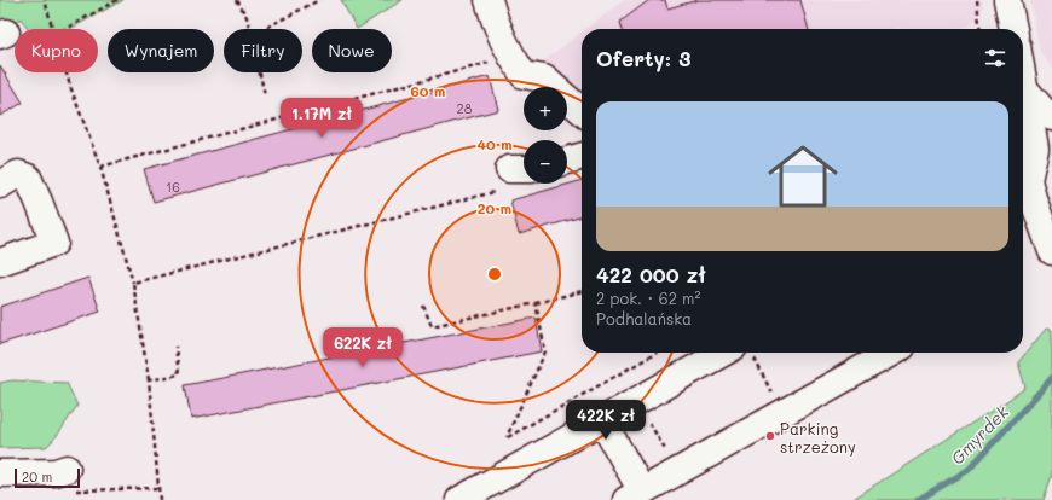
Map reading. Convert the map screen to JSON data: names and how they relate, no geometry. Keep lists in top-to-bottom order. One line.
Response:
{"water":["Gmyrdek"],"places":["Parking strzeżony"],"house_numbers":["28","16"],"scale_bar":"20 m","page":{"chip":["Kupno","Wynajem","Filtry","Nowe"],"heading":"Oferty: 3","map_buttons":["+","−"],"list":[{"name":"422 000 zł","note":"2 pok. · 62 m² · Podhalańska"}],"price":["1.17M zł","622K zł","422K zł"],"scale":"20 m"},"rings":["60 m","40 m","20 m"]}
